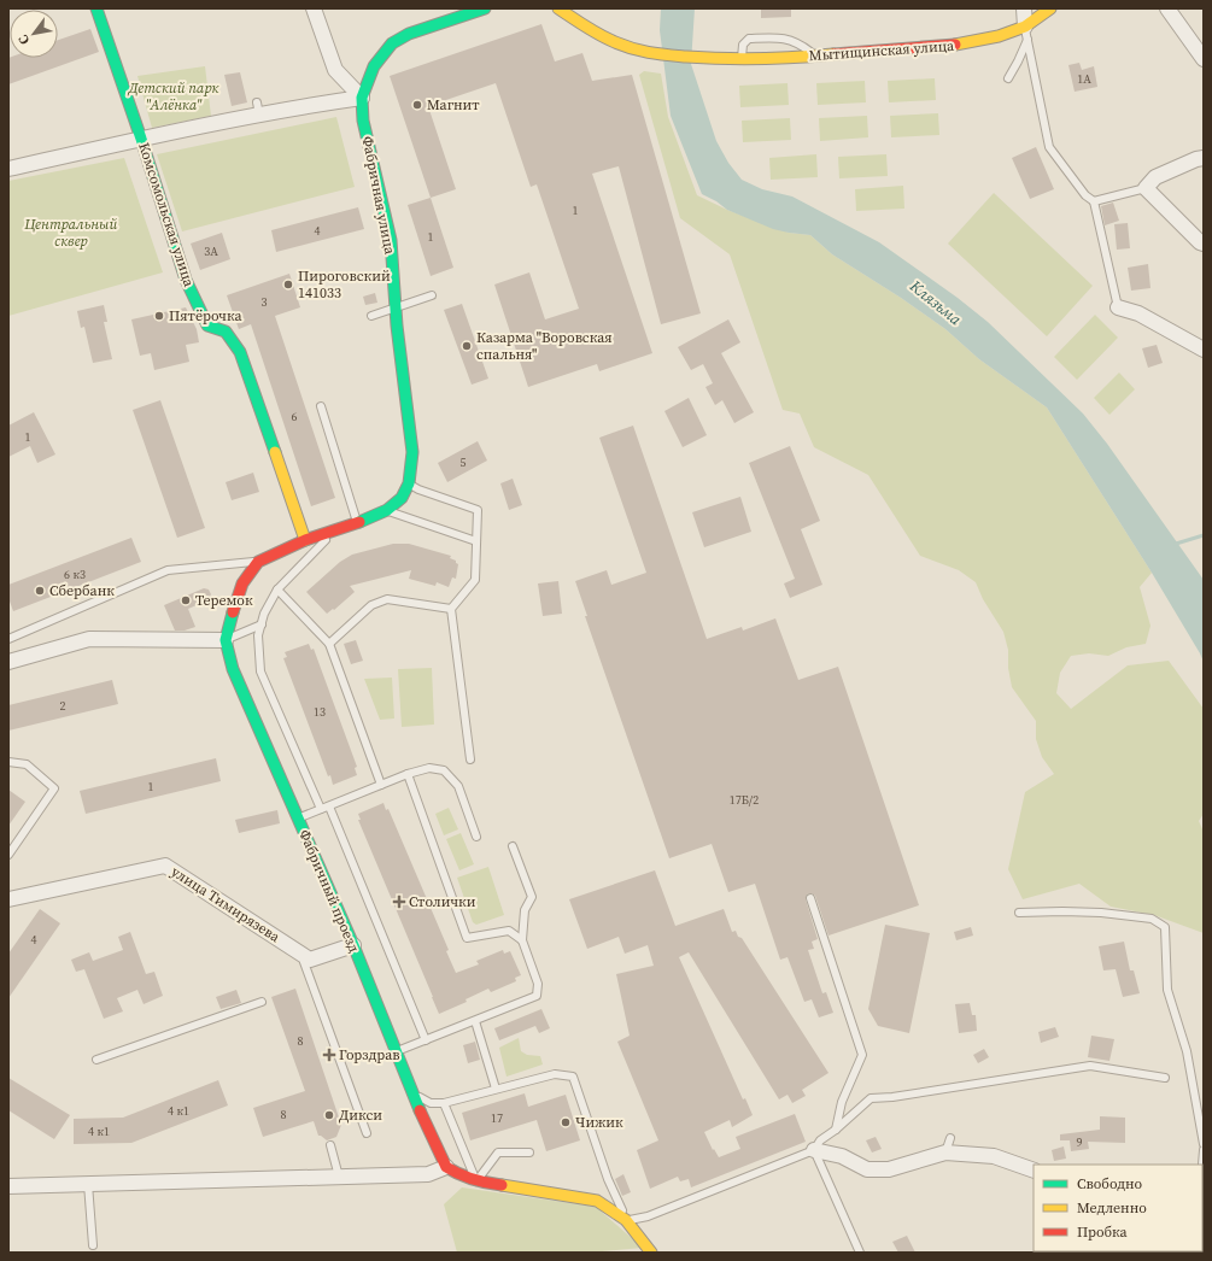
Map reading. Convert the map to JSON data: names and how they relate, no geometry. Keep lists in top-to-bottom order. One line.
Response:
{"streets":{"street":["Мытищинская улица","Фабричная улица","Комсомольская улица","Фабричный проезд","улица Тимирязева"]},"crossings":[["Фабричная улица","Фабричный проезд"],["Комсомольская улица","Фабричный проезд"],["Фабричный проезд","улица Тимирязева"]],"water":["Клязьма"],"parks":["Детский парк \"Алёнка\"","Центральный сквер"],"places":{"other":["Магнит","Пироговский 141033","Пятёрочка","Казарма \"Воровская спальня\"","Сбербанк","Теремок","Дикси","Чижик"],"health":["Столички","Горздрав"]},"house_numbers":["1А","1","4","1","3А","3","6","1","5","6 к3","2","13","1","17Б/2","4","8","4 к1","8","17","4 к1","9"],"legend":["Свободно","Медленно","Пробка"],"north":"bottom left"}
